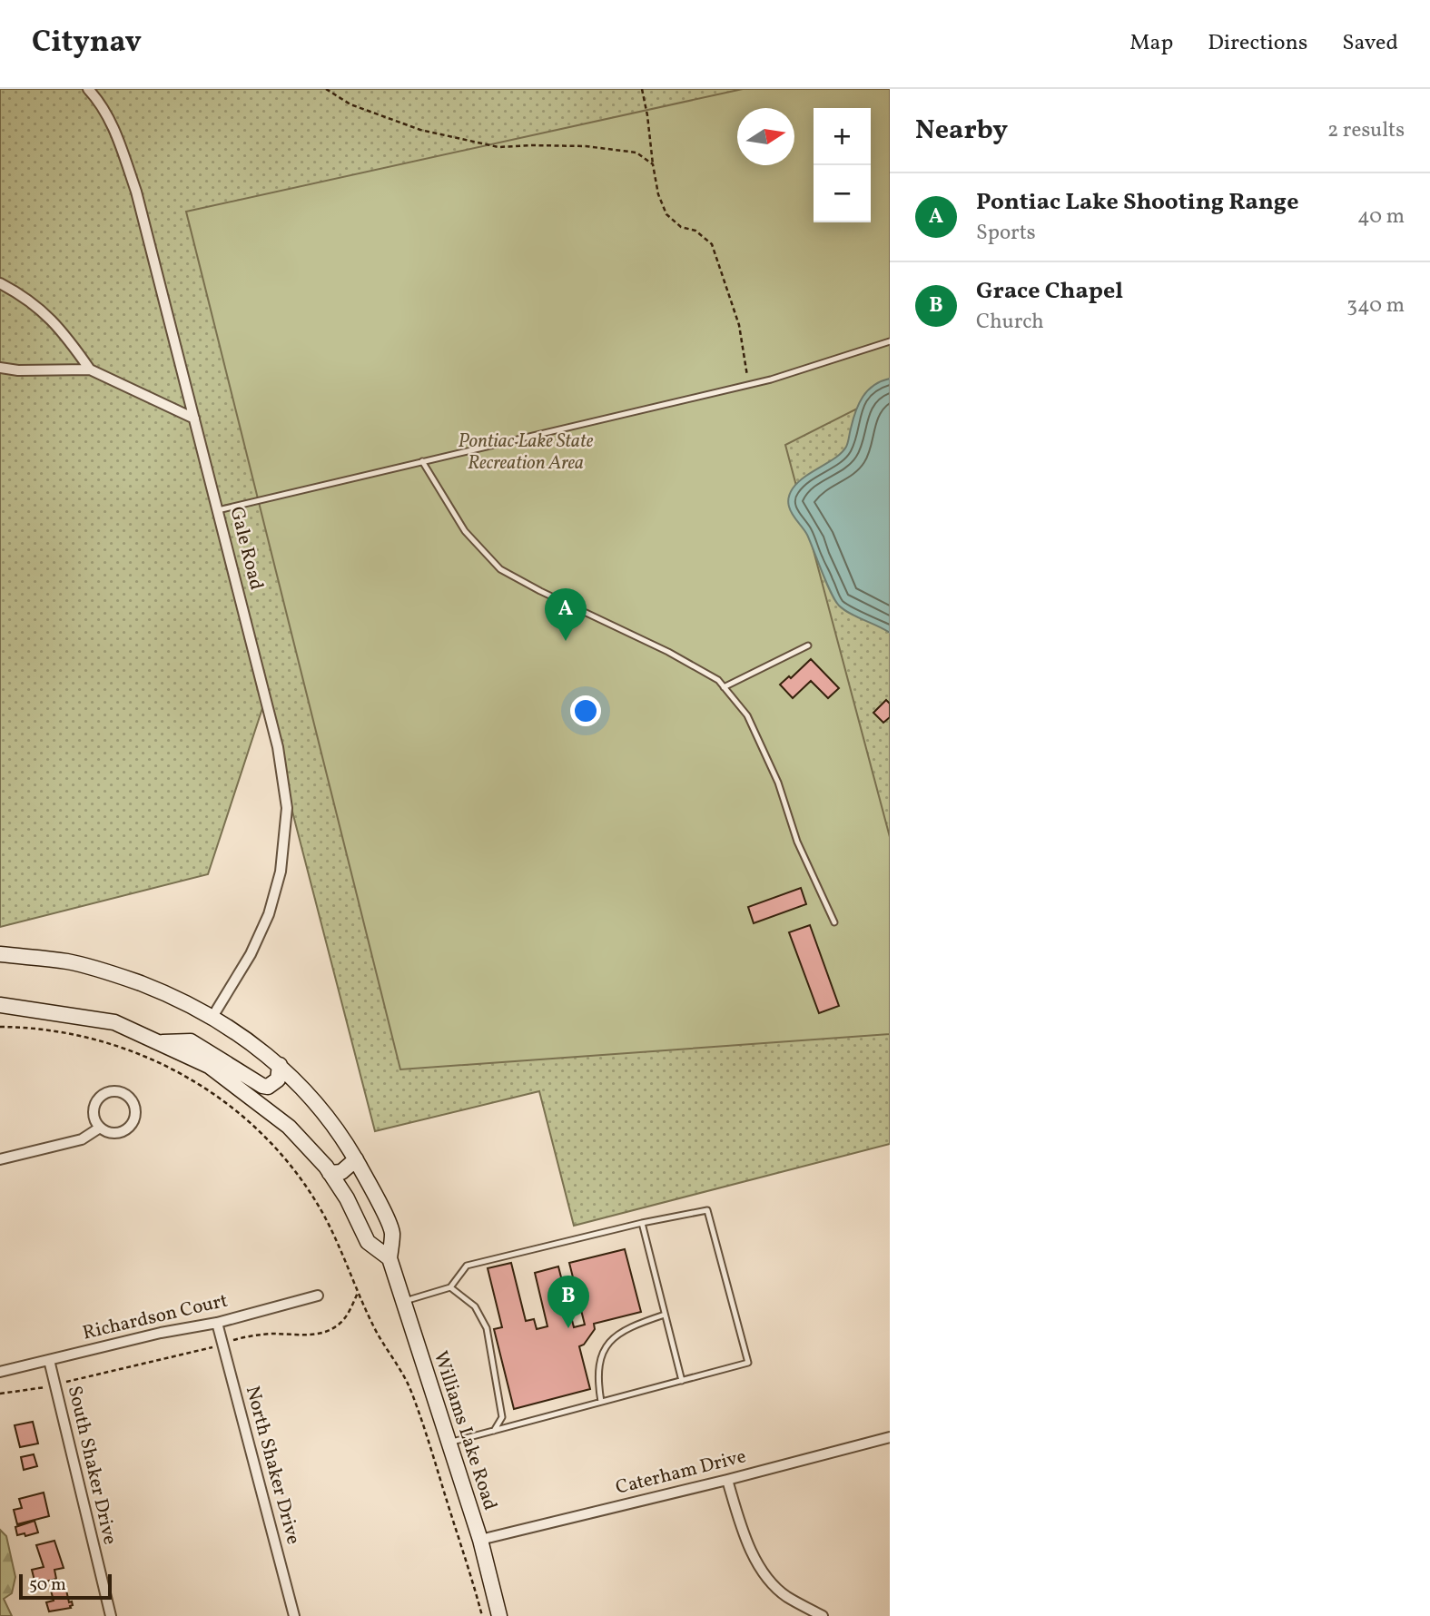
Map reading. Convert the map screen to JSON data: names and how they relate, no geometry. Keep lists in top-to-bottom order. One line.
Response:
{"streets":{"main road":["Williams Lake Road"],"street":["Gale Road","Richardson Court","South Shaker Drive","North Shaker Drive","Caterham Drive"]},"crossings":[["Gale Road","Williams Lake Road"],["Richardson Court","South Shaker Drive"],["Richardson Court","North Shaker Drive"],["Williams Lake Road","Caterham Drive"]],"parks":["Pontiac Lake State Recreation Area"],"scale_bar":"50 m","north":"right","page":{"header":"Citynav","nav":["Map","Directions","Saved"],"heading":["Nearby","2 results"],"map_buttons":["+","−"],"list":[{"mark":"A","name":"Pontiac Lake Shooting Range","note":"Sports","value":"40 m"},{"mark":"B","name":"Grace Chapel","note":"Church","value":"340 m"}],"pins":["A","B"],"scale":"50 m"}}
